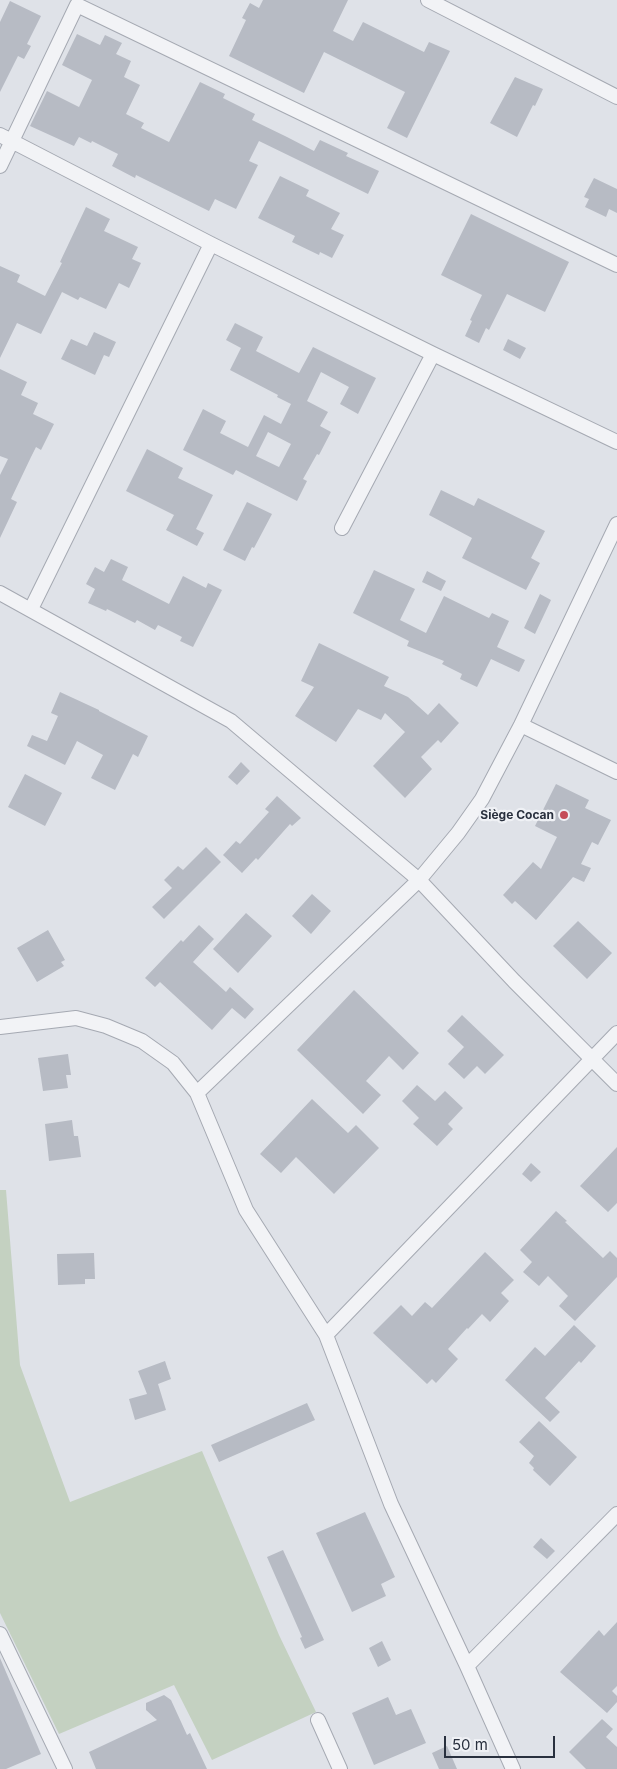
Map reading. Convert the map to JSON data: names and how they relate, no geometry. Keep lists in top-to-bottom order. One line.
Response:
{"places":["Siège Cocan"],"scale_bar":"50 m"}
